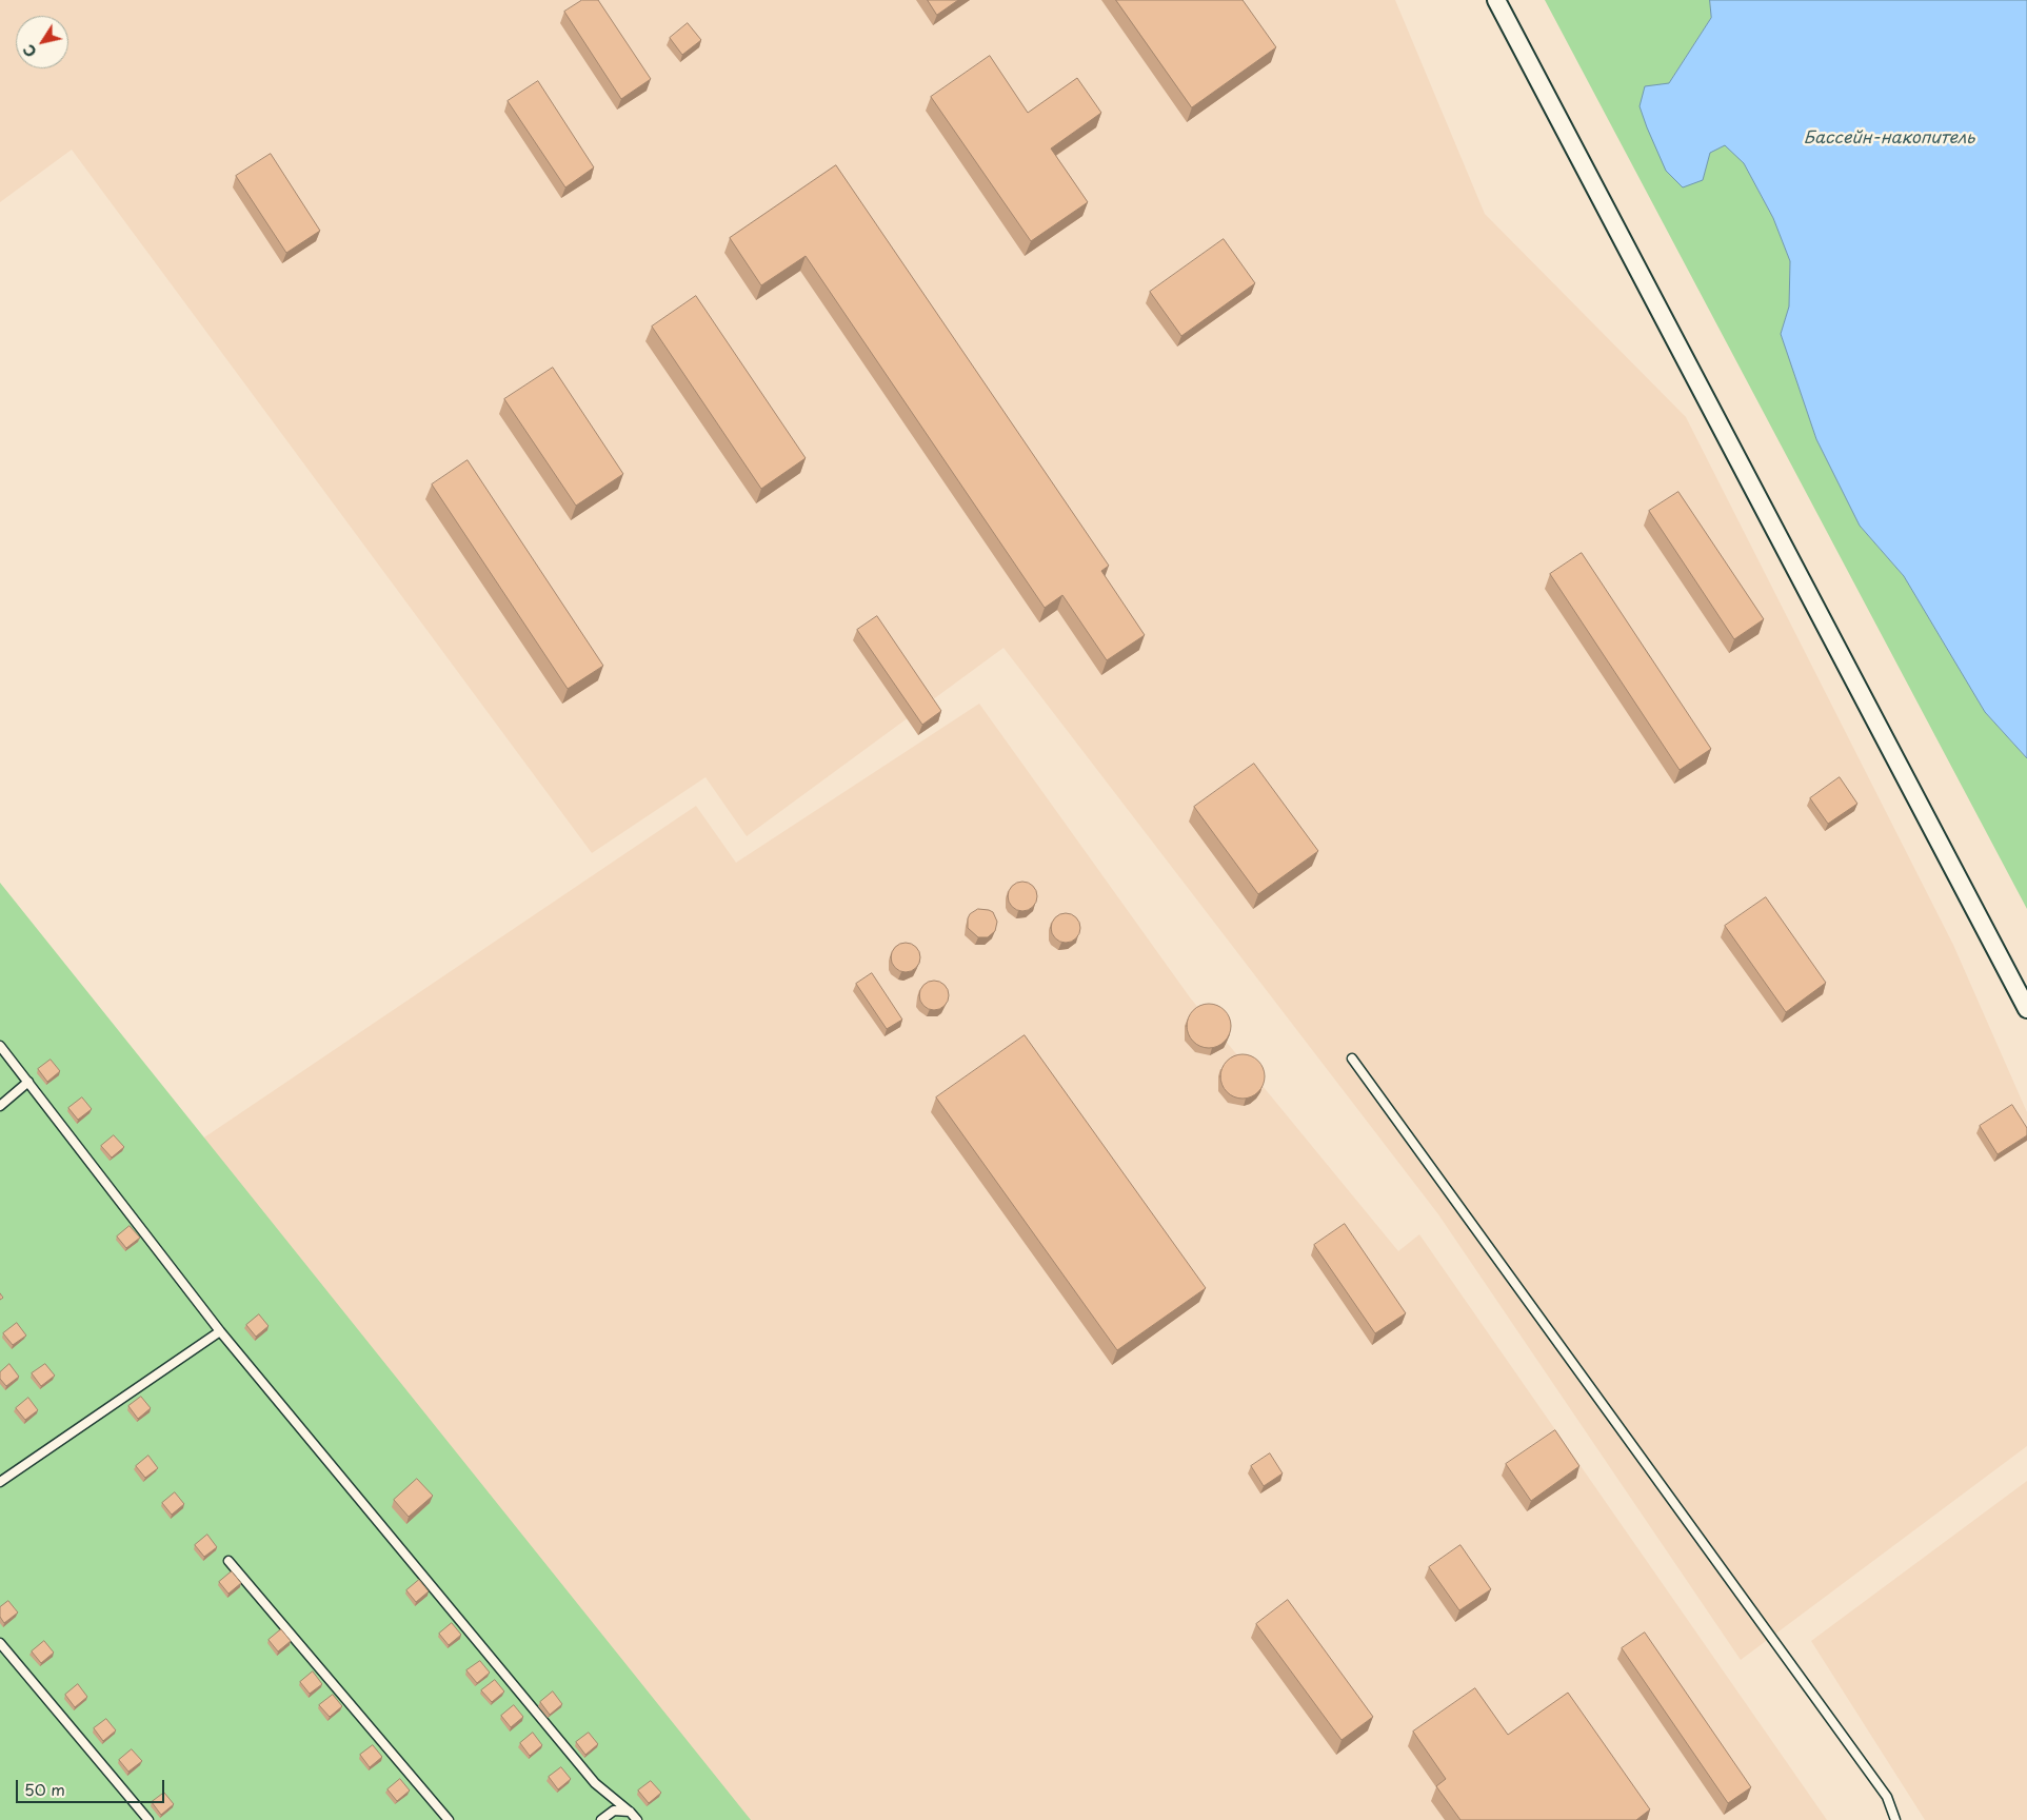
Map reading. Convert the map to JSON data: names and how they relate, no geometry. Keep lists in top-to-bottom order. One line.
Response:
{"water":["Бассейн-накопитель"],"scale_bar":"50 m","north":"bottom left"}
